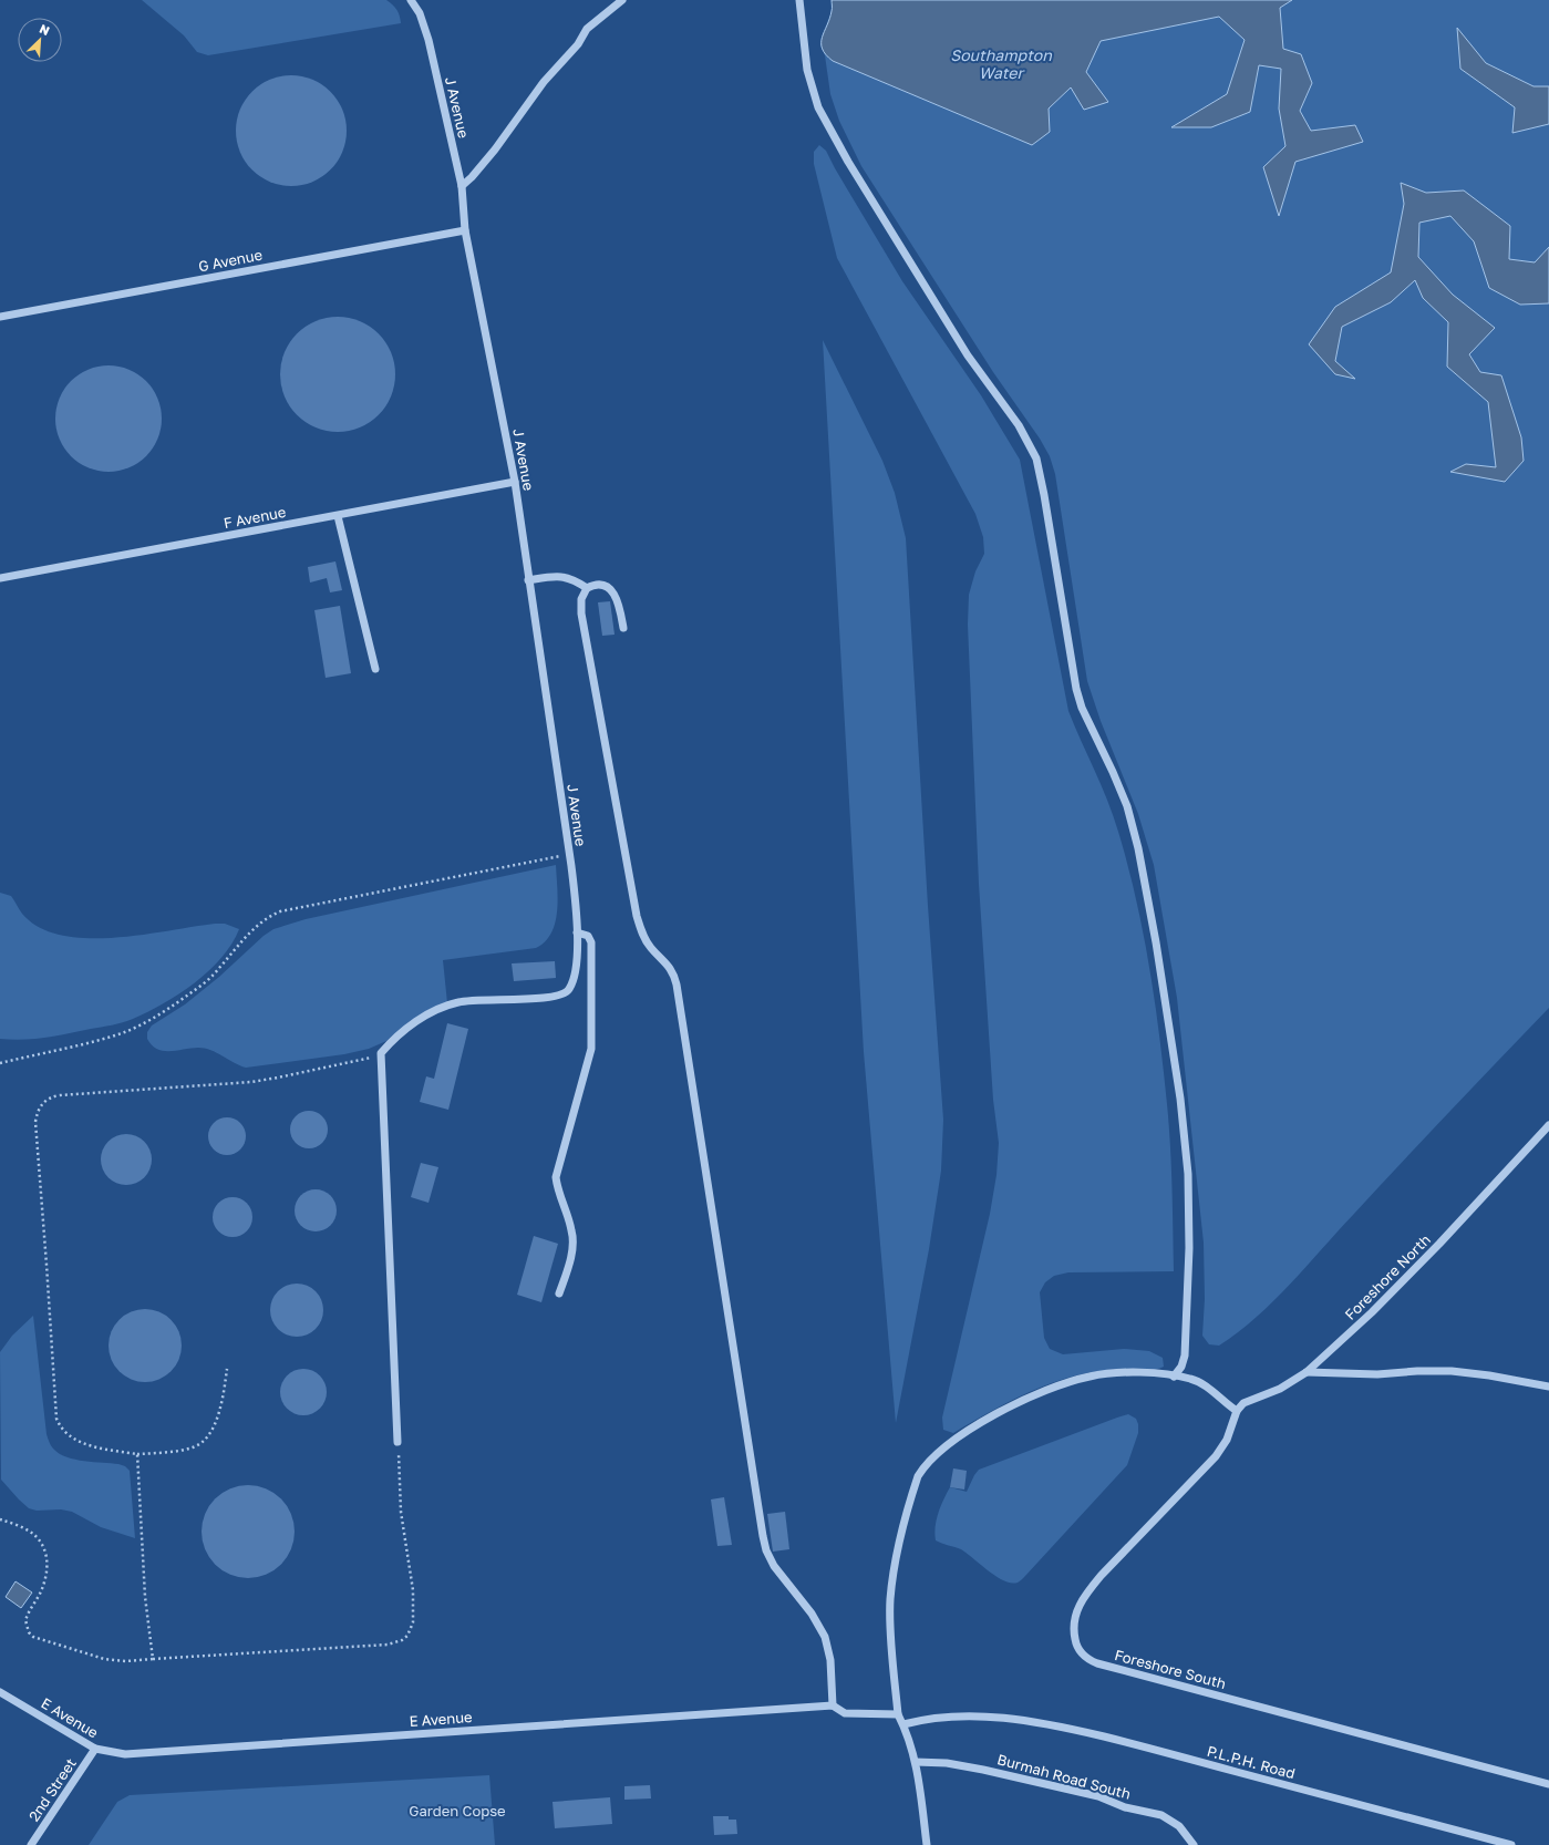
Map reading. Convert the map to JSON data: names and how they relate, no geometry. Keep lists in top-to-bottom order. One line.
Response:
{"streets":{"lane":["J Avenue","G Avenue","F Avenue","Foreshore North","Foreshore South","E Avenue","P.L.P.H. Road","Burmah Road South","2nd Street"]},"crossings":[["J Avenue","G Avenue"],["J Avenue","F Avenue"],["Foreshore North","Foreshore South"],["E Avenue","2nd Street"]],"water":["Southampton Water"],"parks":["Garden Copse"],"north":"top right"}
